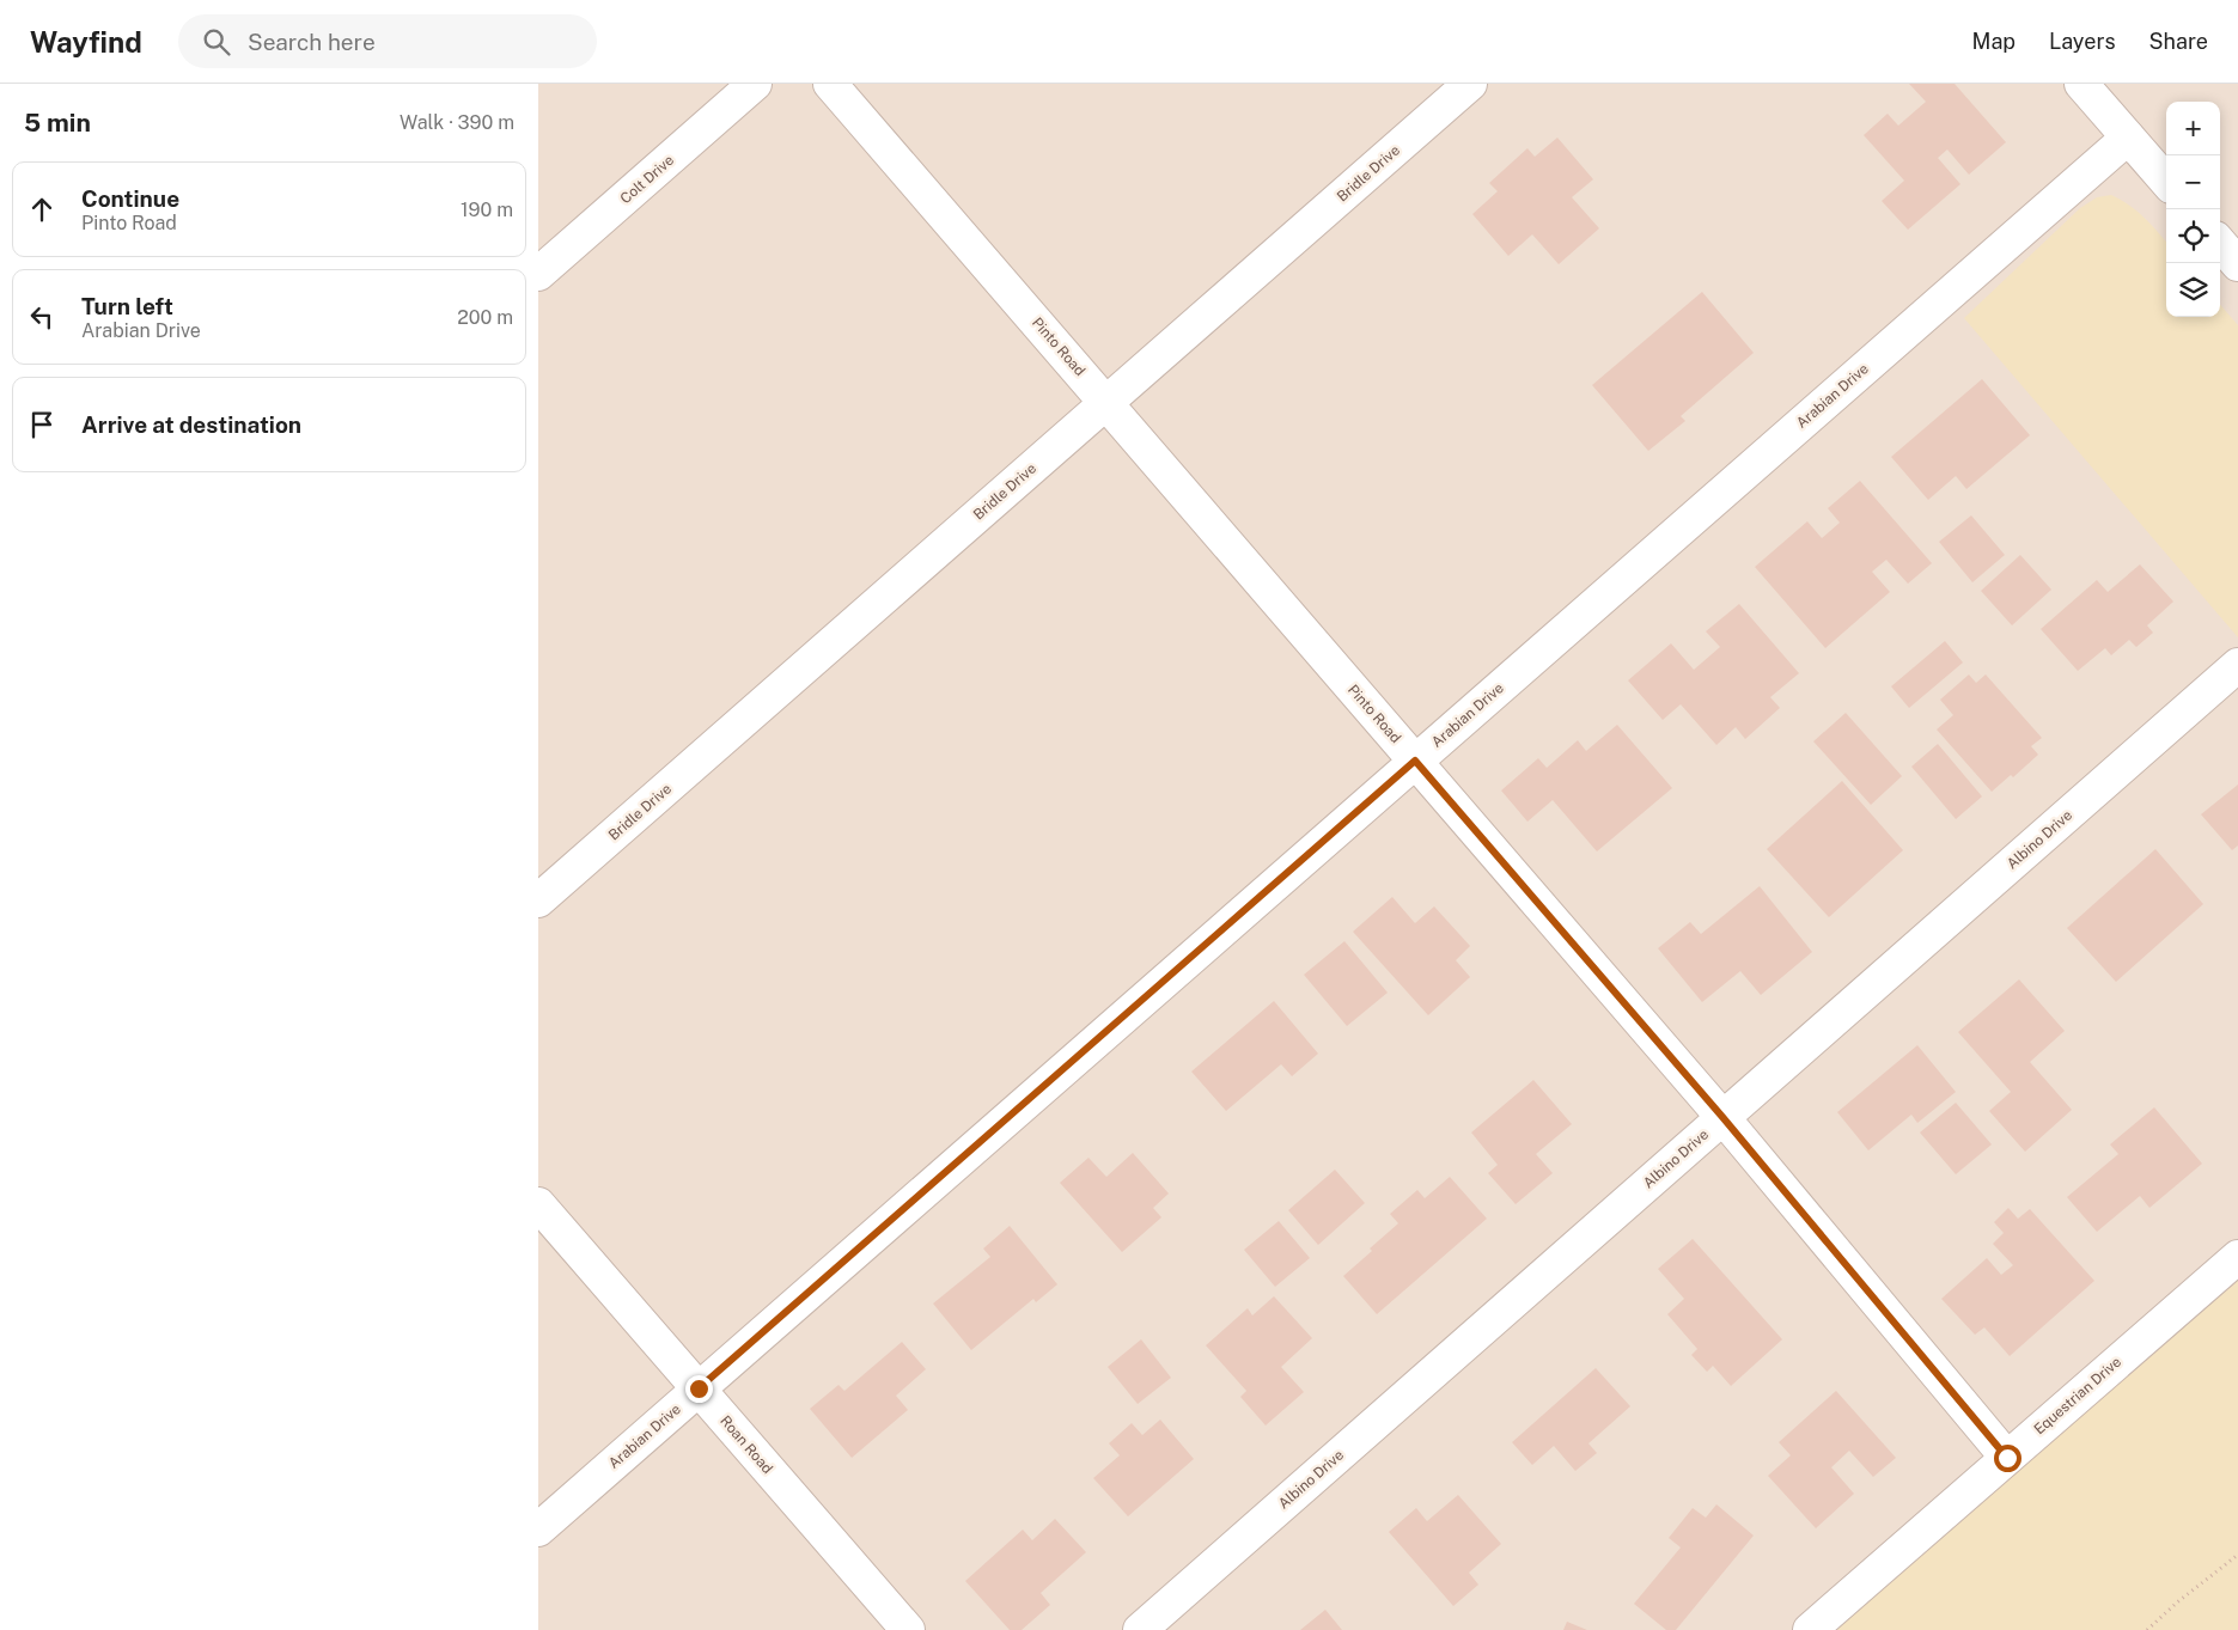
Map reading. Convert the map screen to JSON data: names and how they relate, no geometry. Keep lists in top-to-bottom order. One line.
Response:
{"streets":{"street":["Bridle Drive","Colt Drive","Pinto Road","Arabian Drive","Albino Drive","Equestrian Drive","Roan Road"]},"crossings":[["Bridle Drive","Pinto Road"],["Pinto Road","Arabian Drive"],["Pinto Road","Albino Drive"],["Pinto Road","Equestrian Drive"],["Arabian Drive","Roan Road"]],"page":{"header":"Wayfind","search":"Search here","nav":["Map","Layers","Share"],"heading":["5 min","Walk · 390 m"],"map_buttons":["+","−"],"list":[["Continue","Pinto Road","190 m"],["Turn left","Arabian Drive","200 m"],"Arrive at destination"]}}
